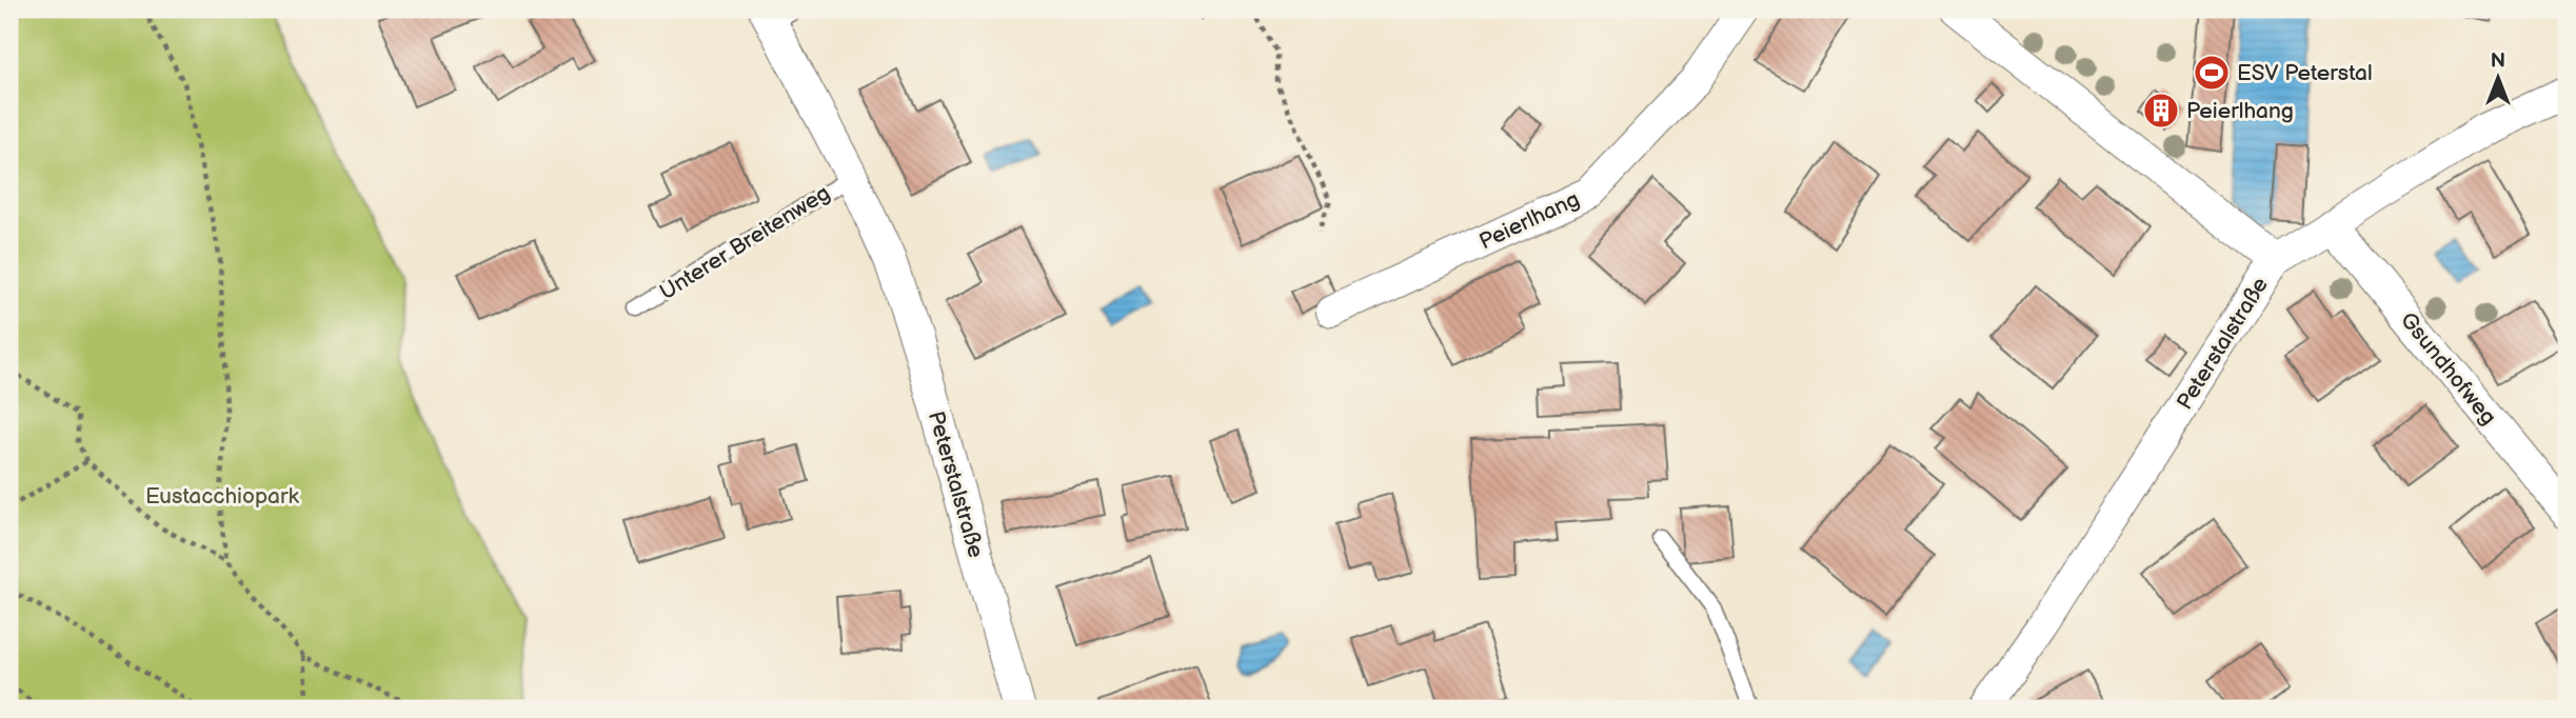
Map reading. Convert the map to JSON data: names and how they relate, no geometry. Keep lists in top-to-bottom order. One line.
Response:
{"streets":{"street":["Peierlhang","Unterer Breitenweg","Peterstalstraße","Gsundhofweg"]},"crossings":[["Unterer Breitenweg","Peterstalstraße"],["Peterstalstraße","Gsundhofweg"]],"parks":["Eustacchiopark"],"places":{"sports":["ESV Peterstal"],"building":["Peierlhang"]},"north":"top"}
